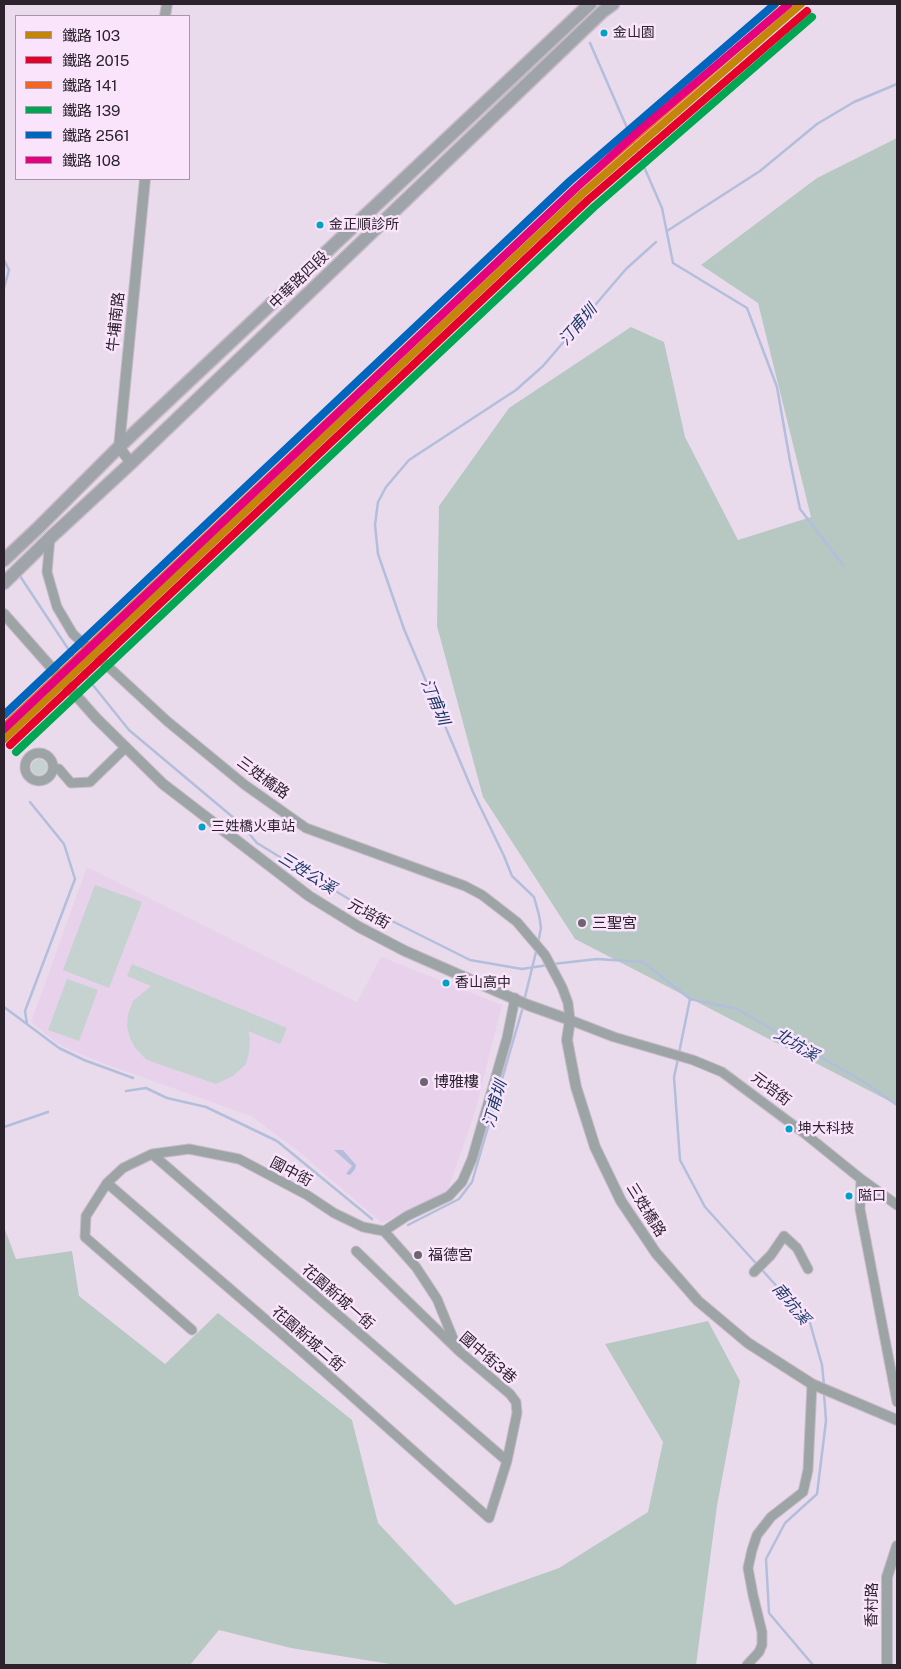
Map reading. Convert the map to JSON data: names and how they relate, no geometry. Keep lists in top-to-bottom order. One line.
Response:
{"streets":{"main road":["中華路四段"],"street":["牛埔南路","三姓橋路","元培街","國中街","花園新城一街","花園新城二街","國中街3巷","香村路"]},"crossings":[["中華路四段","牛埔南路"],["中華路四段","三姓橋路"],["三姓橋路","元培街"],["國中街","花園新城一街"],["國中街","花園新城二街"],["花園新城一街","國中街3巷"],["花園新城二街","國中街3巷"]],"water":["汀甫圳","三姓公溪","北坑溪","南坑溪"],"places":["金山園","金正順診所","三姓橋火車站","三聖宮","香山高中","博雅樓","坤大科技","隘口","福德宮"],"lines":["rail line 103","rail line 141","rail line 2561","rail line 108","rail line 2015","rail line 139"],"legend":["鐵路 103","鐵路 2015","鐵路 141","鐵路 139","鐵路 2561","鐵路 108"]}
